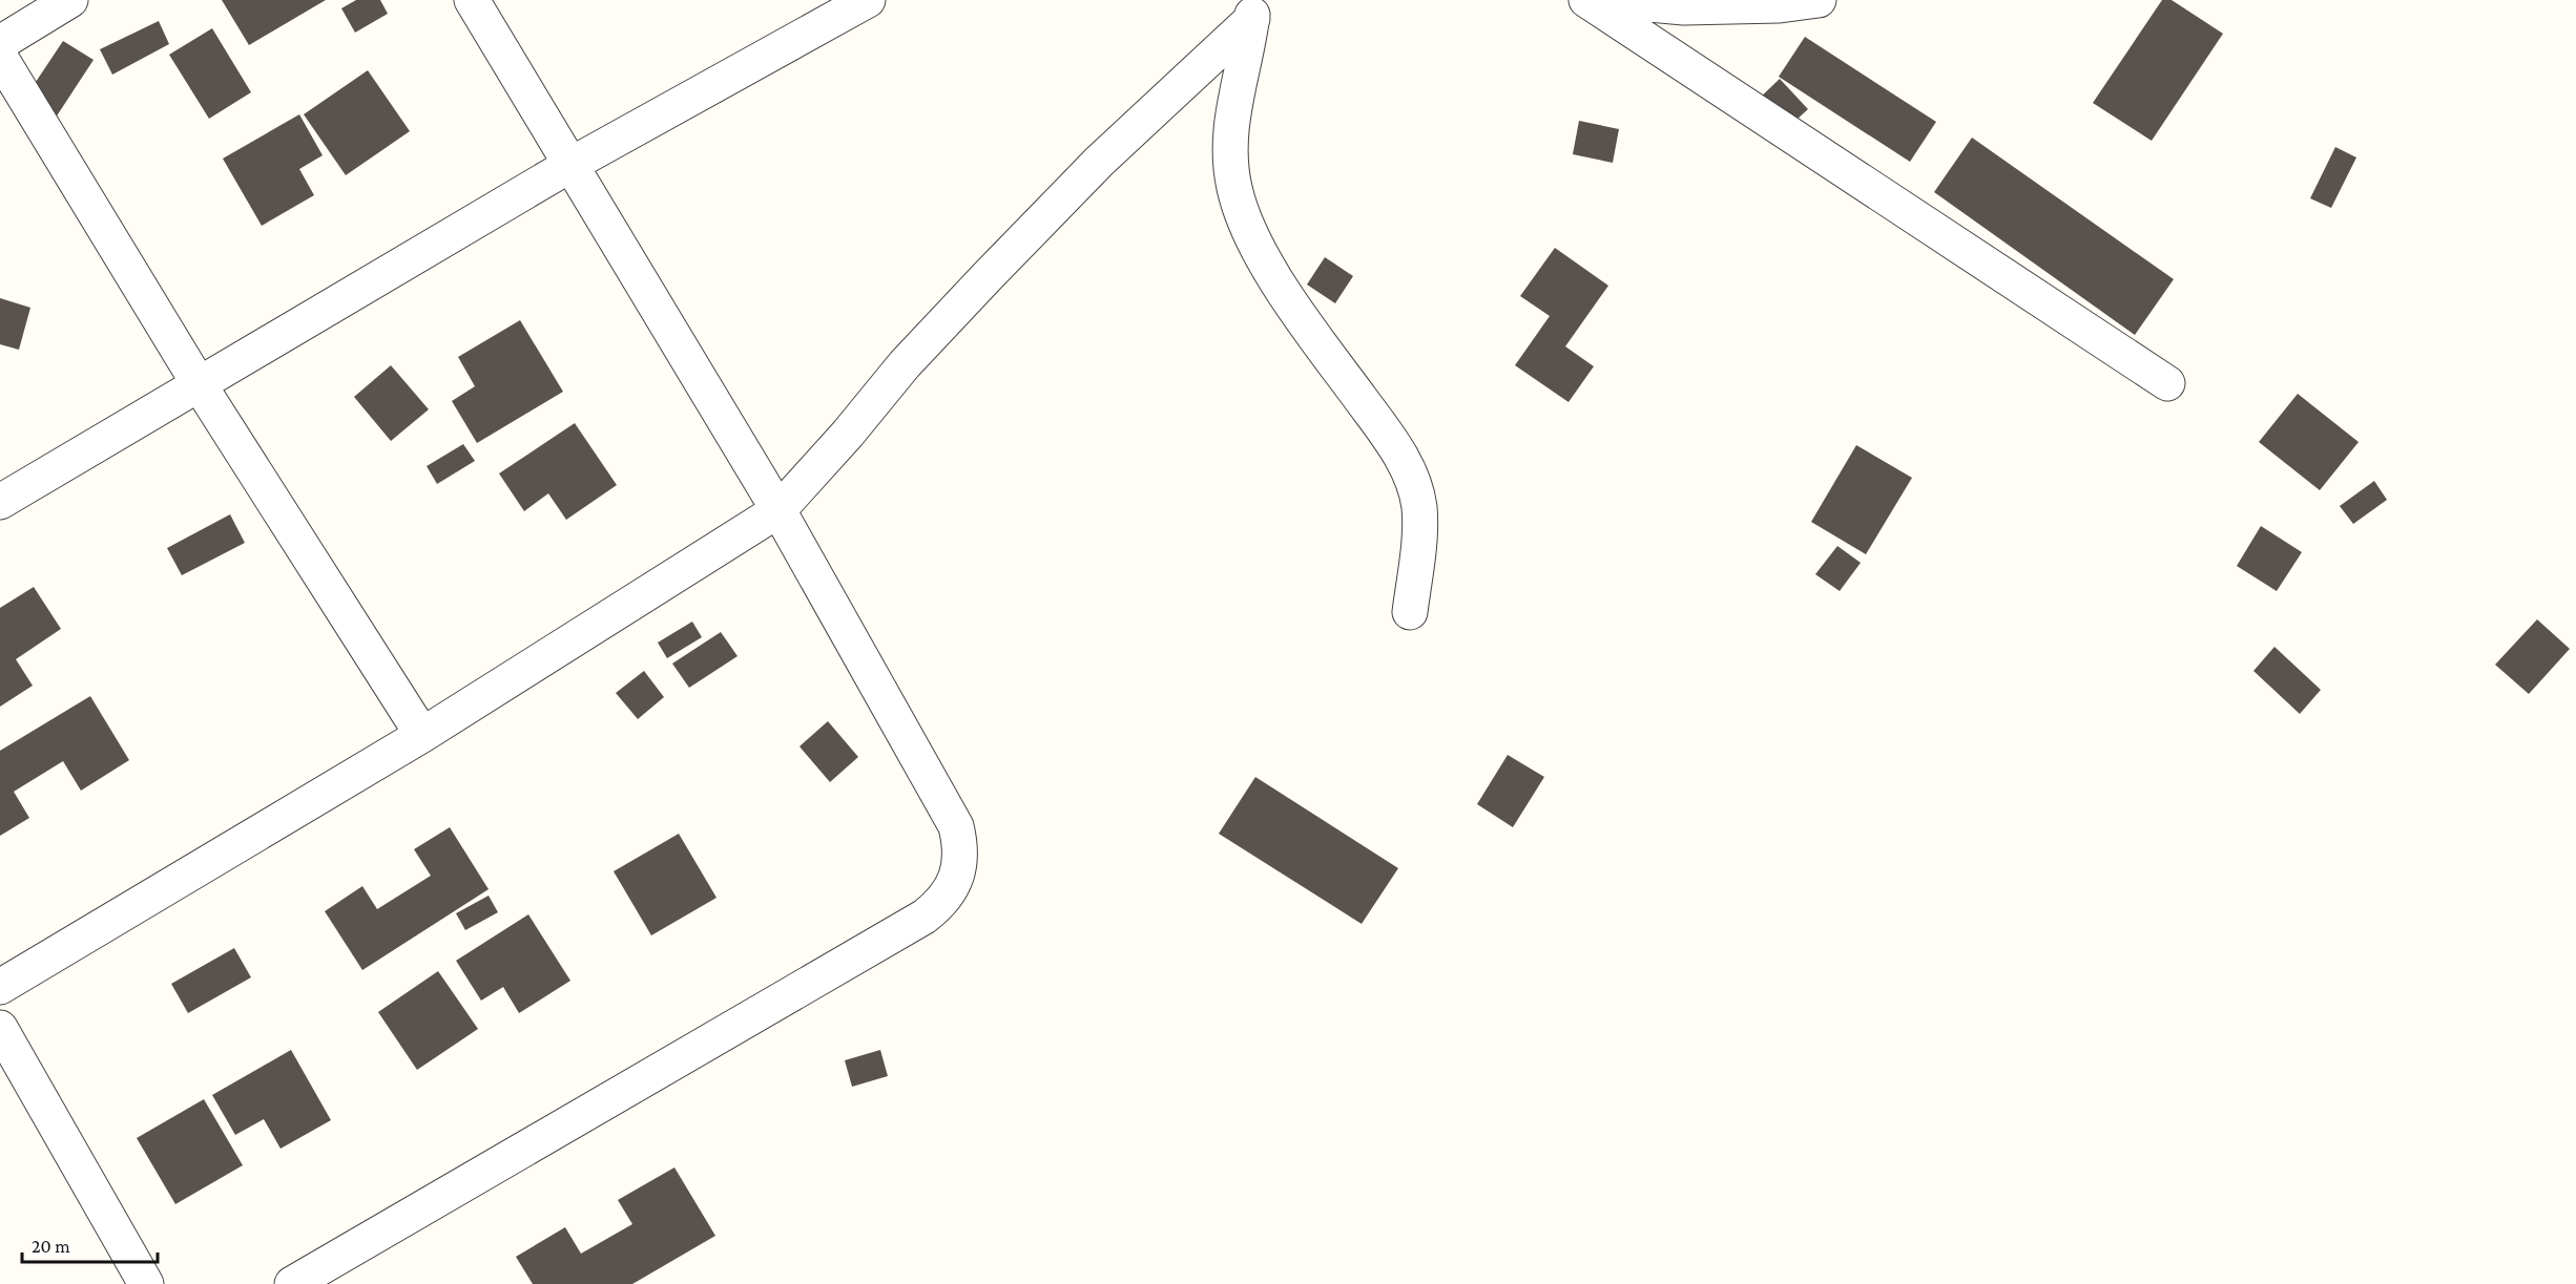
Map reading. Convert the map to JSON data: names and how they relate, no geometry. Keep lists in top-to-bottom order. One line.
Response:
{"scale_bar":"20 m"}
